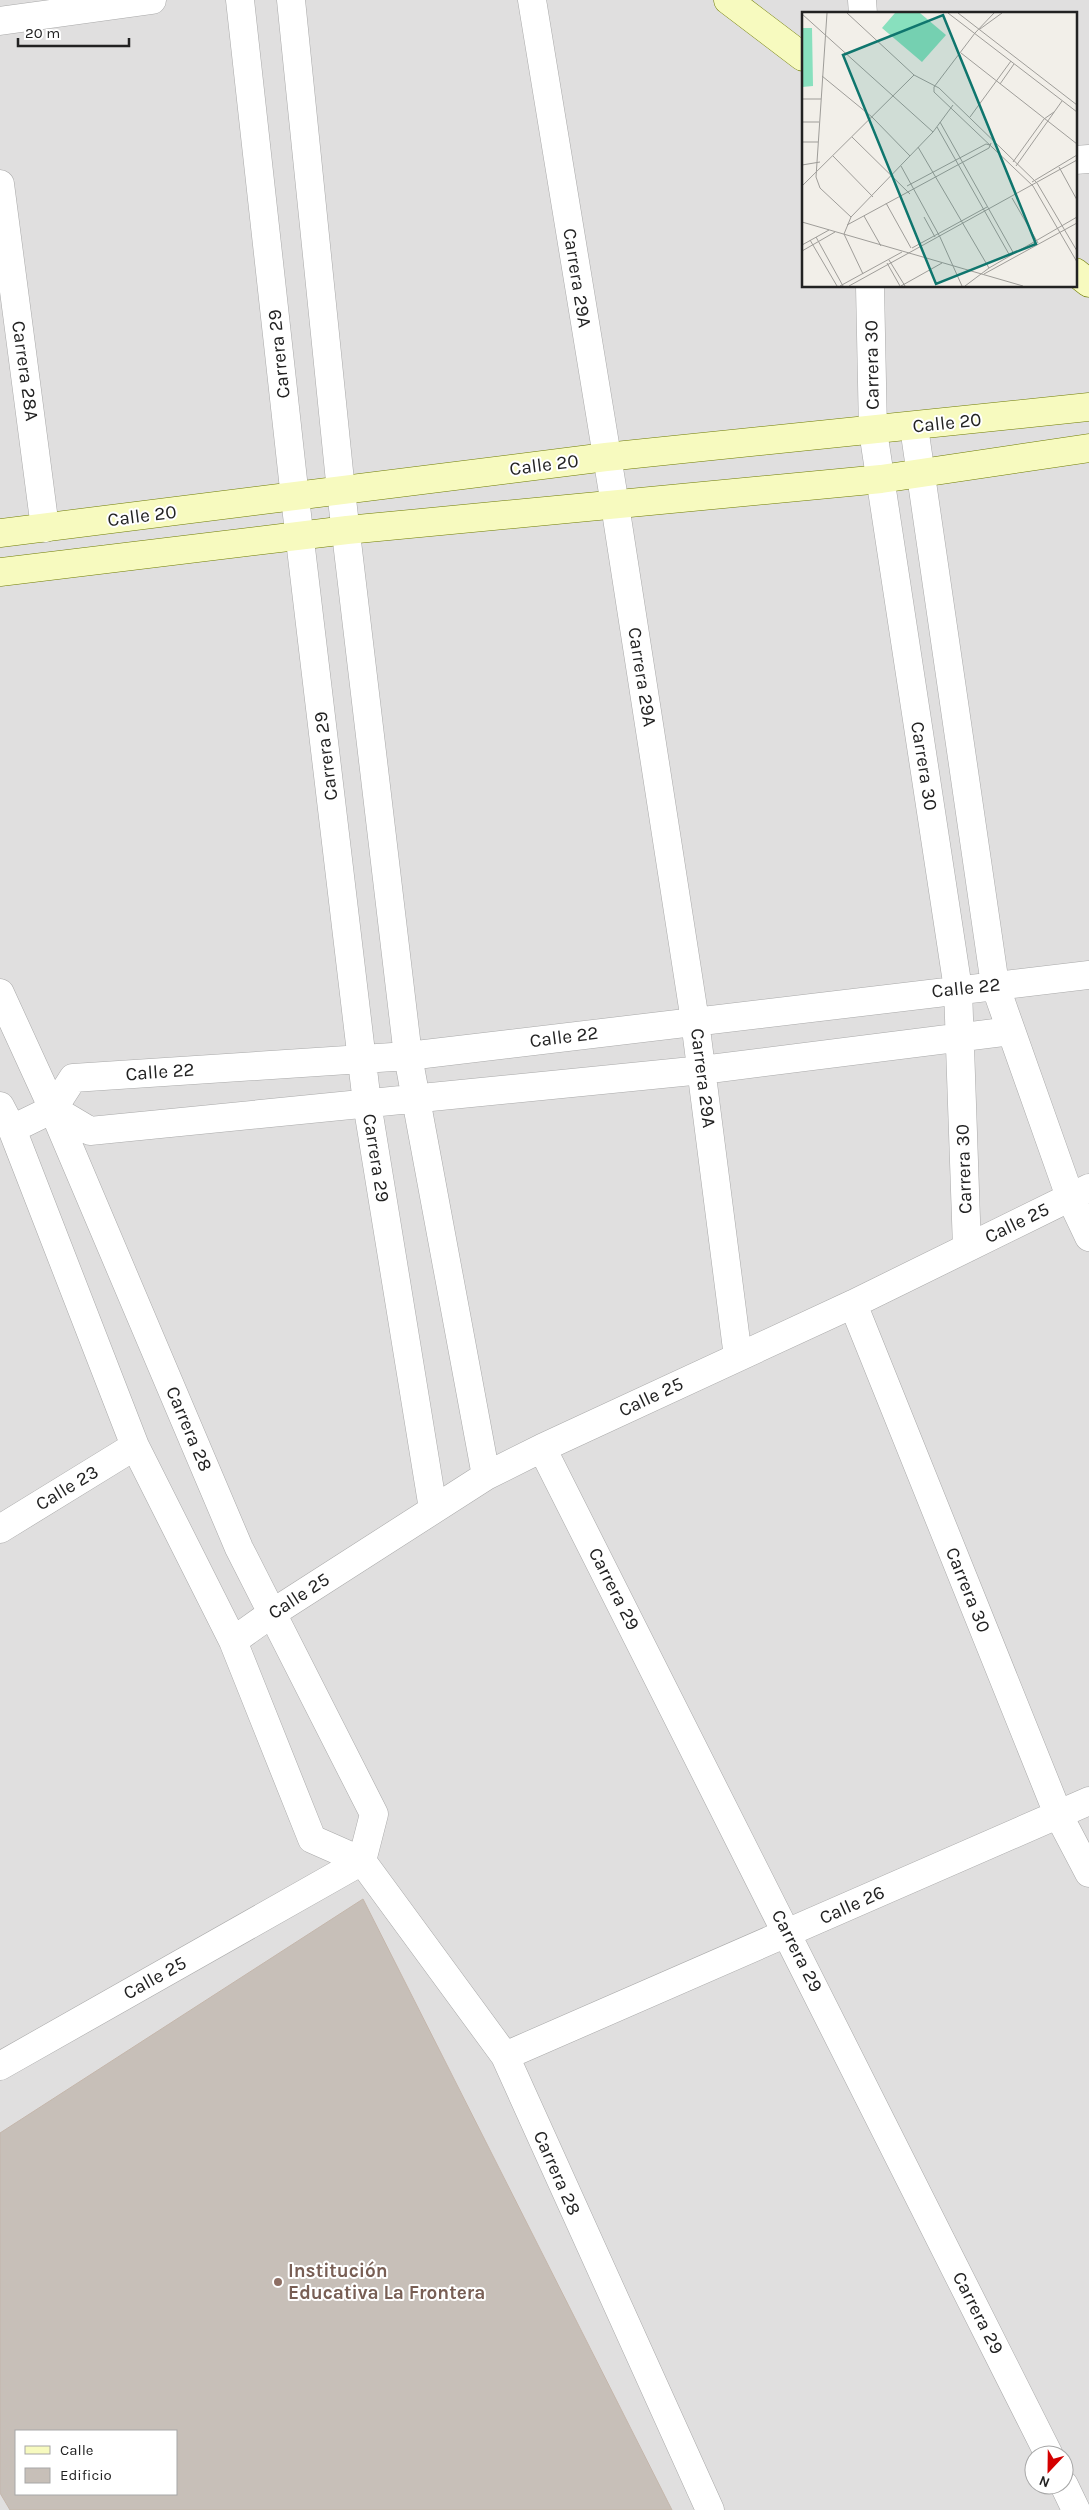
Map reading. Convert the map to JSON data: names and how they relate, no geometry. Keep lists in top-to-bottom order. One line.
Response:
{"streets":{"street":["Carrera 29A","Carrera 29","Carrera 30","Carrera 28A","Calle 20","Calle 22","Calle 25","Carrera 28","Calle 23","Calle 26"]},"crossings":[["Carrera 29A","Calle 20"],["Carrera 29A","Calle 22"],["Carrera 29A","Calle 25"],["Carrera 29","Calle 20"],["Carrera 29","Calle 22"],["Carrera 29","Calle 25"],["Carrera 29","Calle 26"],["Carrera 30","Calle 20"],["Carrera 30","Calle 22"],["Carrera 30","Calle 25"],["Carrera 30","Calle 26"],["Carrera 28A","Calle 20"],["Calle 22","Carrera 28"],["Calle 25","Carrera 28"],["Carrera 28","Calle 23"],["Carrera 28","Calle 26"]],"places":["Institución Educativa La Frontera"],"legend":["Calle","Edificio"],"scale_bar":"20 m","north":"bottom"}
